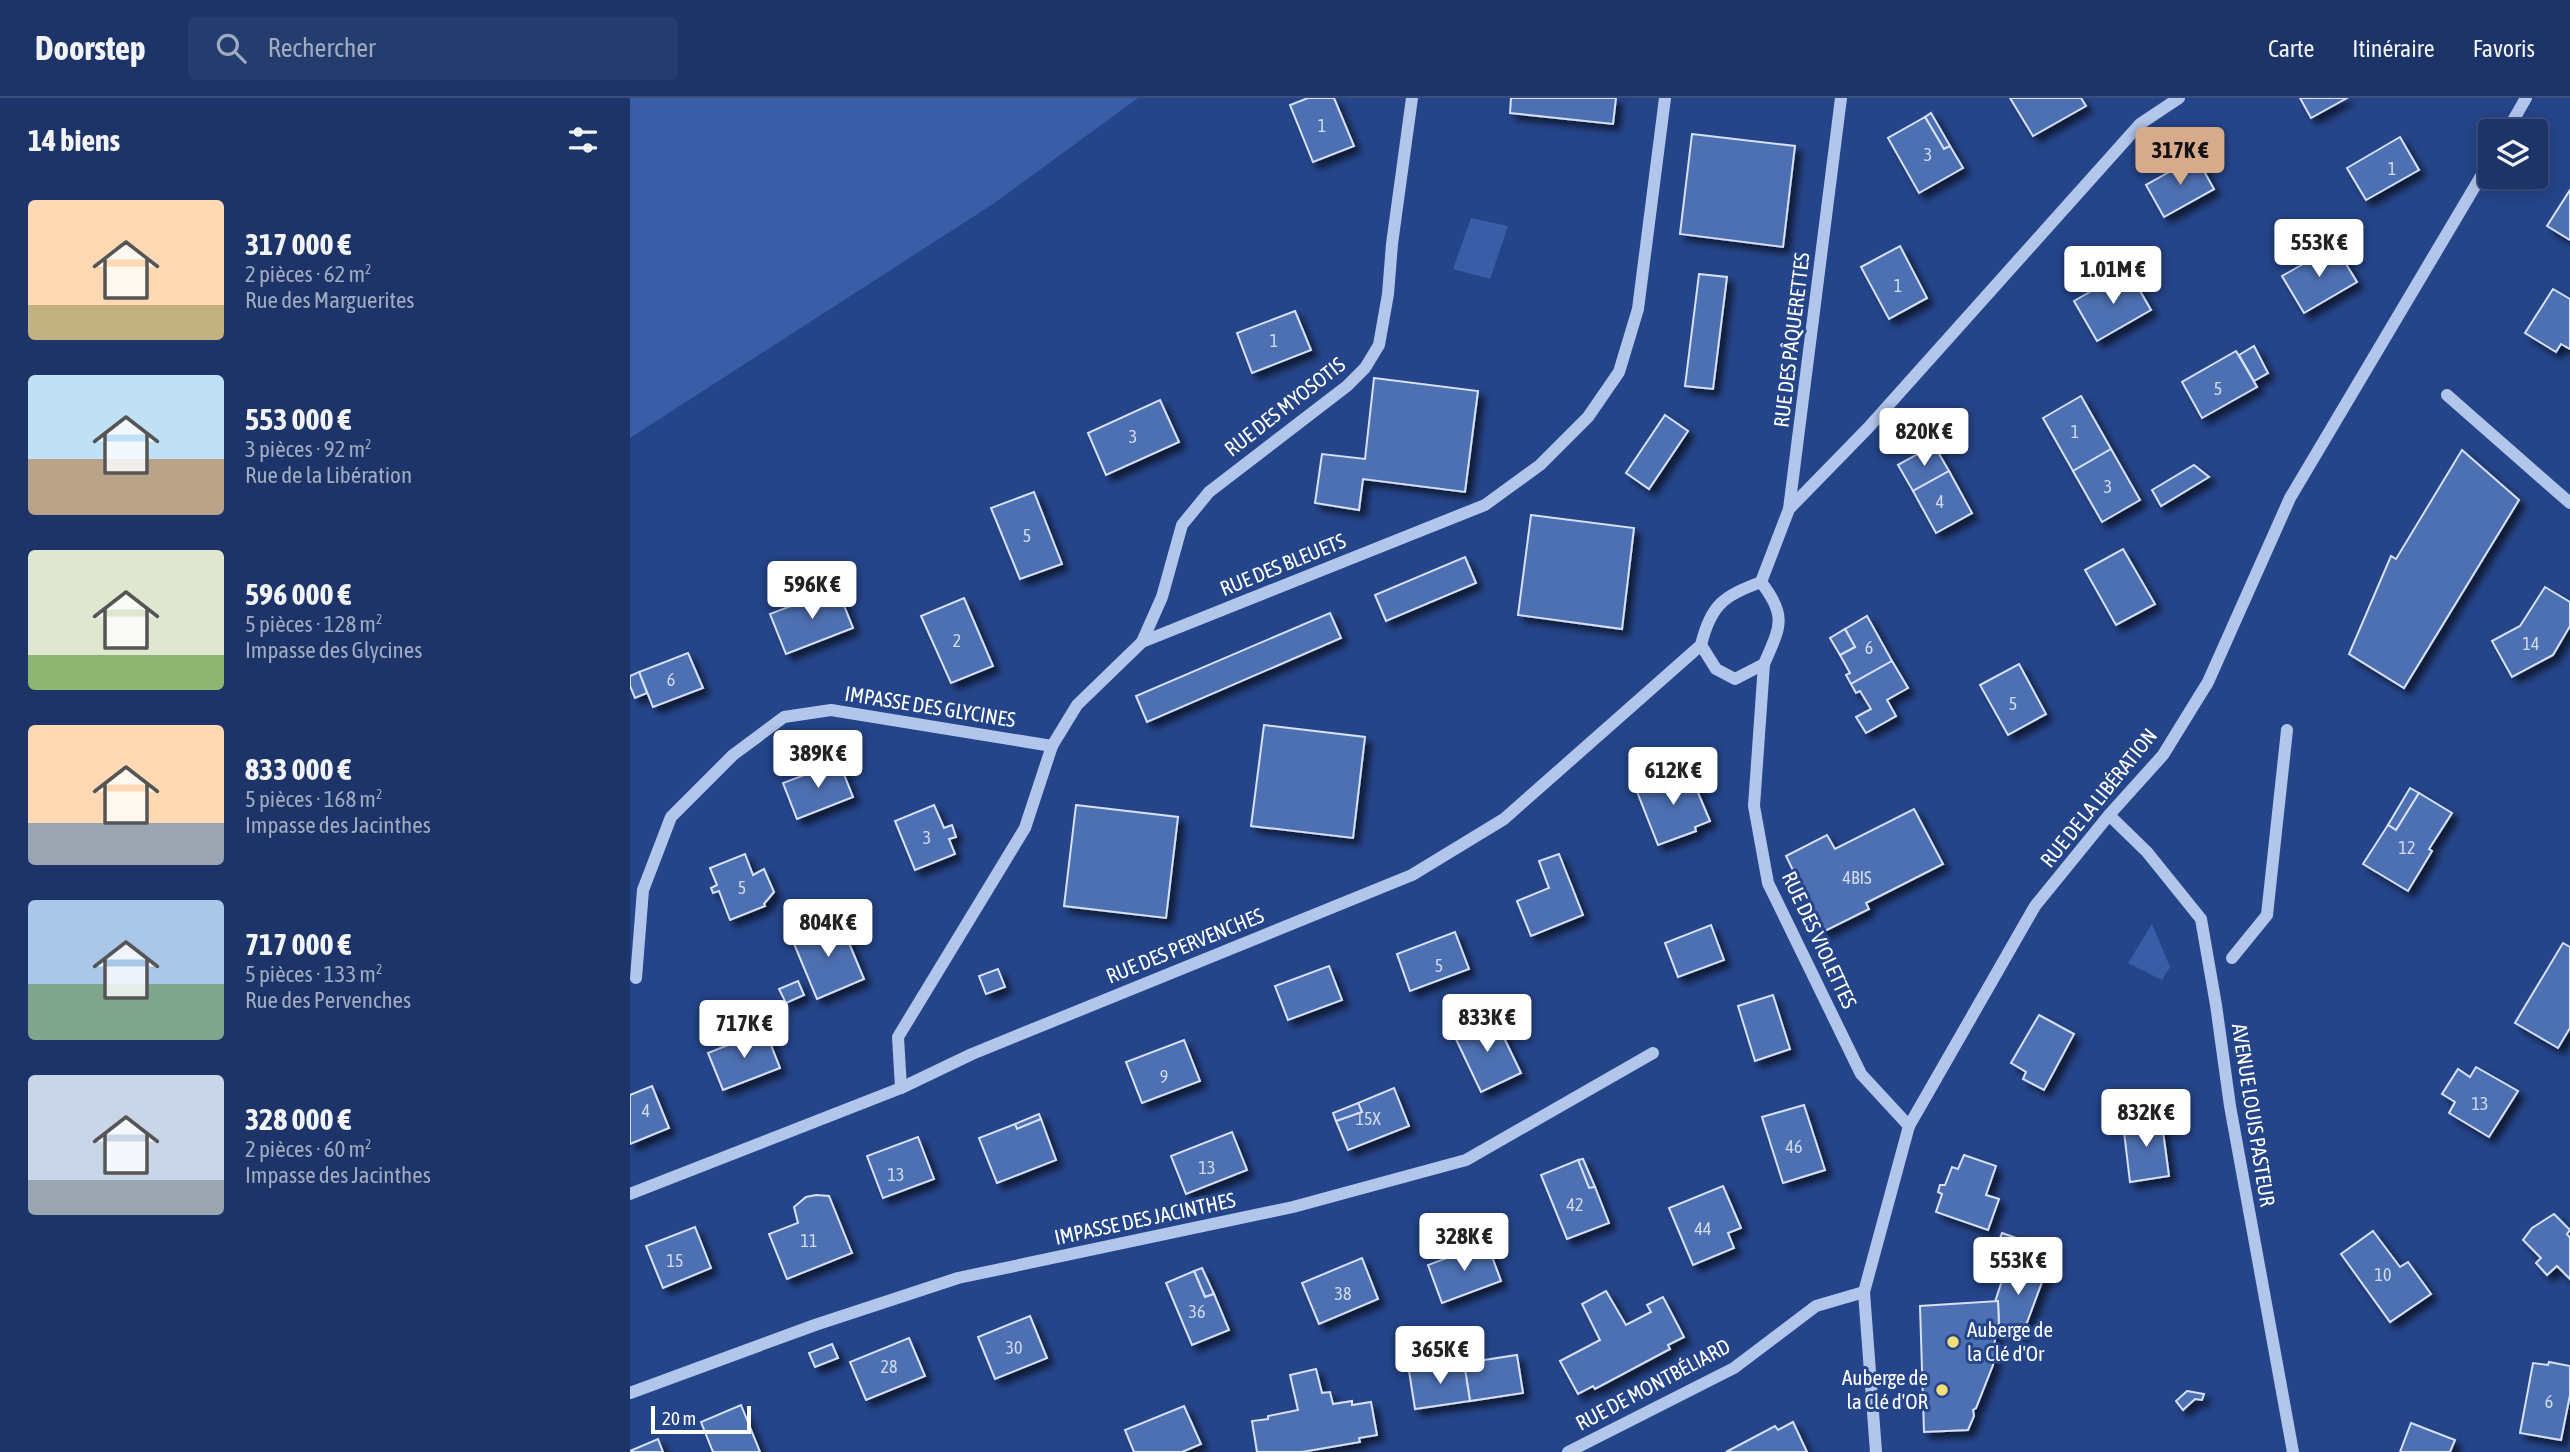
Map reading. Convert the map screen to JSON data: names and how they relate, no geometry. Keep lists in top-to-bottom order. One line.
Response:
{"streets":{"street":["RUE DES PÂQUERETTES","RUE DES MYOSOTIS","RUE DES BLEUETS","IMPASSE DES GLYCINES","RUE DE LA LIBÉRATION","RUE DES VIOLETTES","RUE DES PERVENCHES","AVENUE LOUIS PASTEUR","IMPASSE DES JACINTHES","RUE DE MONTBÉLIARD"]},"crossings":[["RUE DES PÂQUERETTES","RUE DES VIOLETTES"],["RUE DES PÂQUERETTES","RUE DES PERVENCHES"],["RUE DES MYOSOTIS","RUE DES BLEUETS"],["RUE DES BLEUETS","IMPASSE DES GLYCINES"],["RUE DES BLEUETS","RUE DES PERVENCHES"],["RUE DE LA LIBÉRATION","RUE DES VIOLETTES"],["RUE DE LA LIBÉRATION","AVENUE LOUIS PASTEUR"],["RUE DE LA LIBÉRATION","RUE DE MONTBÉLIARD"],["RUE DES VIOLETTES","RUE DES PERVENCHES"]],"places":["Auberge de la Clé d'Or","Auberge de la Clé d'OR"],"house_numbers":["1","3","1","1","1","5","1","3","3","4","5","2","14","6","6","5","3","12","4BIS","5","5","9","13","4","15X","46","13","13","42","44","11","15","10","38","36","30","28","6"],"scale_bar":"20 m","page":{"header":"Doorstep","search":"Rechercher","nav":["Carte","Itinéraire","Favoris"],"heading":"14 biens","price":["317K €","553K €","1.01M €","820K €","596K €","389K €","612K €","804K €","833K €","717K €","832K €","328K €","553K €","365K €"],"list":[{"name":"317 000 €","note":"2 pièces · 62 m² · Rue des Marguerites"},{"name":"553 000 €","note":"3 pièces · 92 m² · Rue de la Libération"},{"name":"596 000 €","note":"5 pièces · 128 m² · Impasse des Glycines"},{"name":"833 000 €","note":"5 pièces · 168 m² · Impasse des Jacinthes"},{"name":"717 000 €","note":"5 pièces · 133 m² · Rue des Pervenches"},{"name":"328 000 €","note":"2 pièces · 60 m² · Impasse des Jacinthes"}],"scale":"20 m"}}
